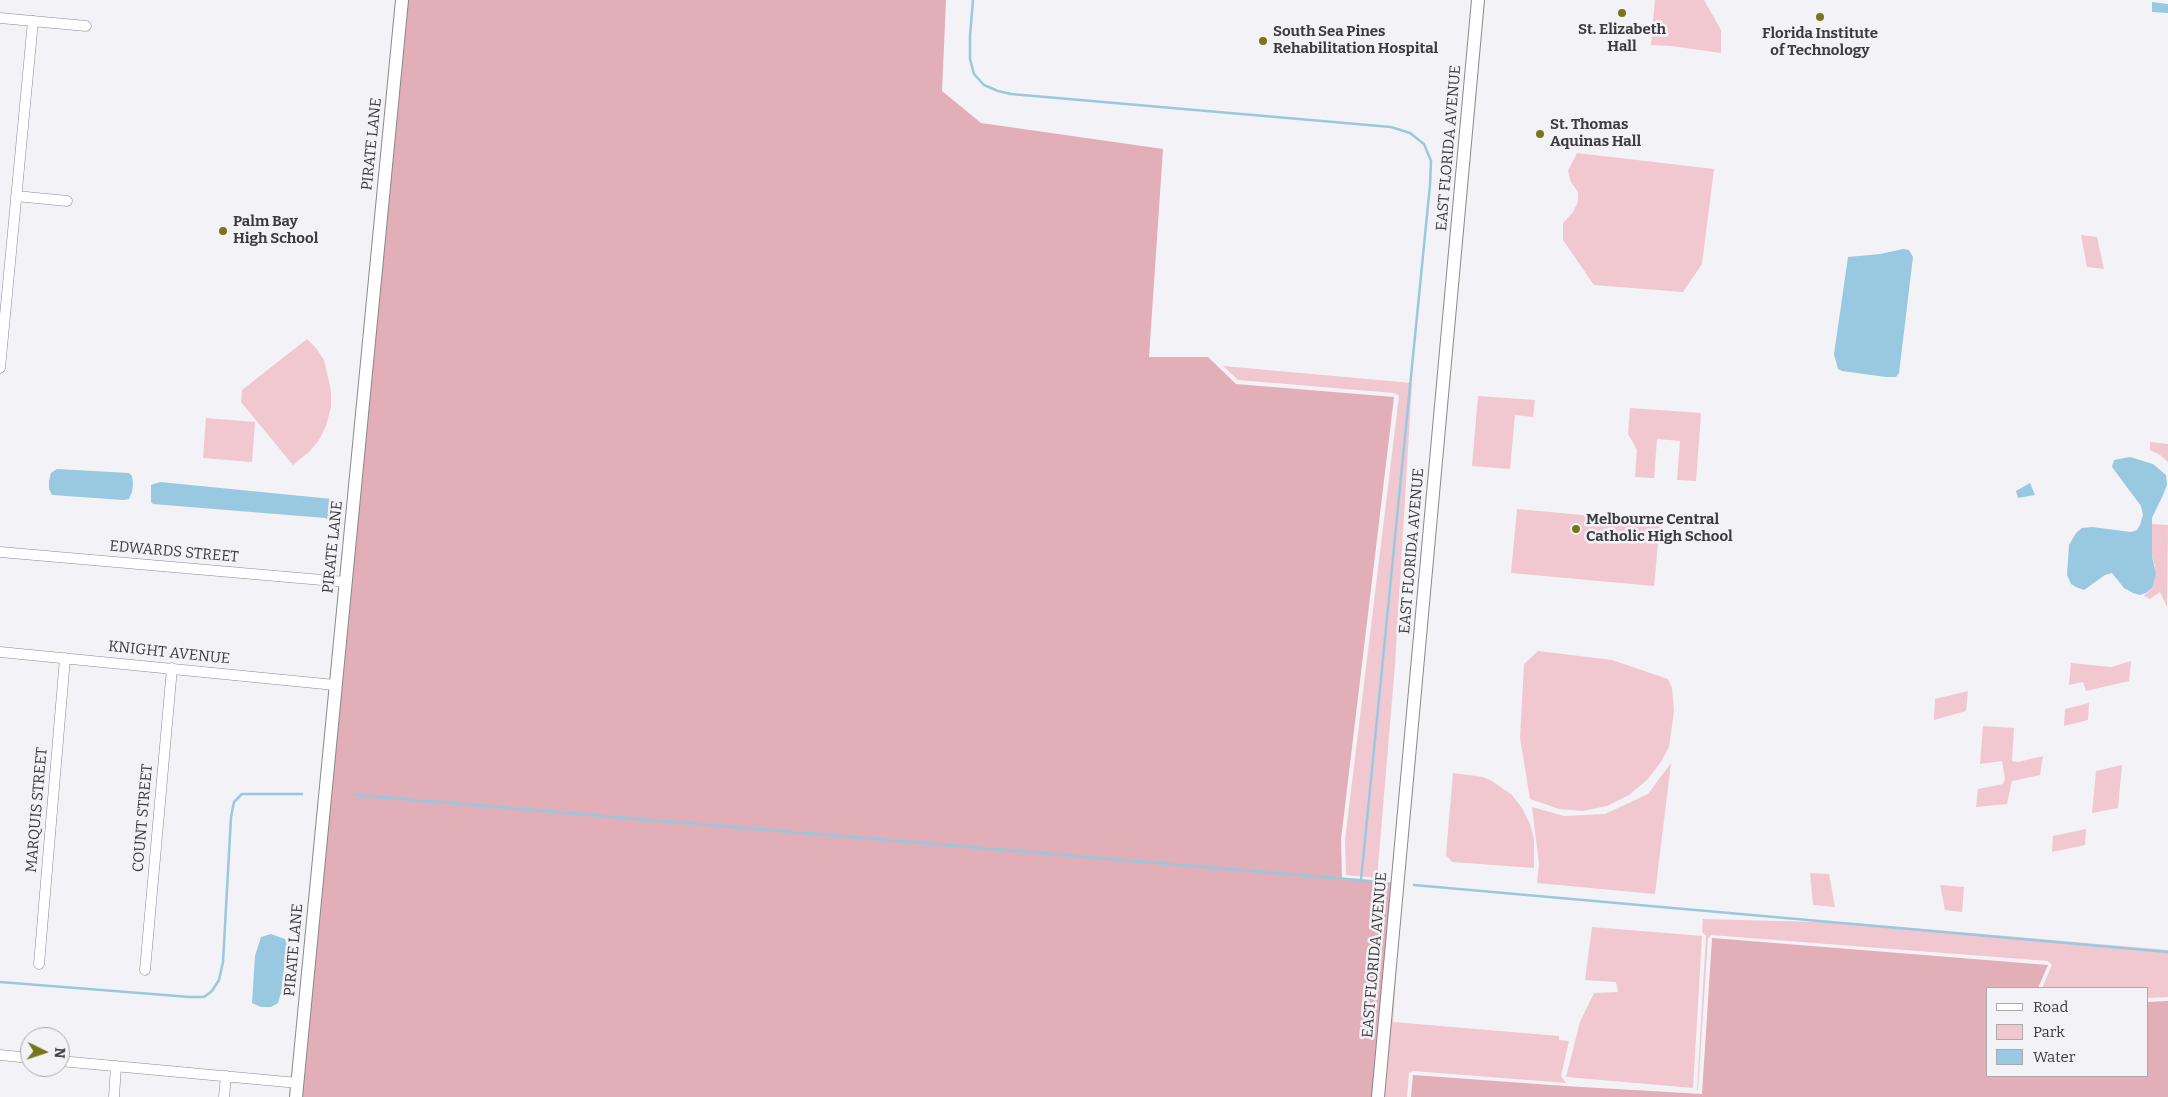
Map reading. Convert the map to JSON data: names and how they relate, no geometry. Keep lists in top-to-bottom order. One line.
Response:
{"streets":{"street":["PIRATE LANE","EAST FLORIDA AVENUE","EDWARDS STREET","KNIGHT AVENUE","MARQUIS STREET","COUNT STREET"]},"crossings":[["PIRATE LANE","EDWARDS STREET"],["PIRATE LANE","KNIGHT AVENUE"],["KNIGHT AVENUE","MARQUIS STREET"],["KNIGHT AVENUE","COUNT STREET"]],"places":["St. Elizabeth Hall","Florida Institute of Technology","South Sea Pines Rehabilitation Hospital","St. Thomas Aquinas Hall","Palm Bay High School","Melbourne Central Catholic High School"],"legend":["Road","Park","Water"],"north":"right"}
